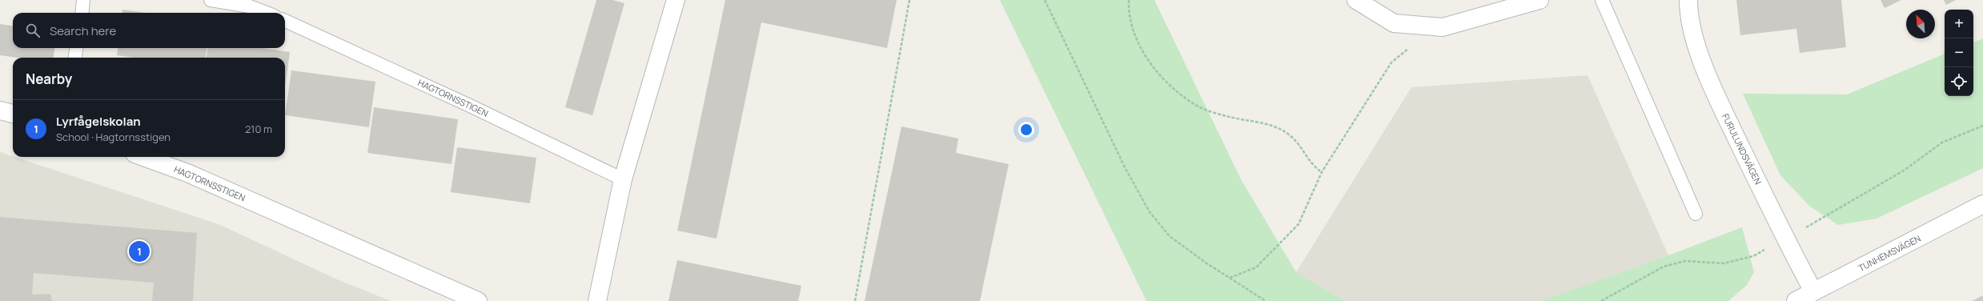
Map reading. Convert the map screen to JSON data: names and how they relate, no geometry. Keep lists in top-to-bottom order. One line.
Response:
{"streets":{"street":["HAGTORNSSTIGEN","FURULUNDSVÄGEN","TUNHEMSVÄGEN"]},"crossings":[["FURULUNDSVÄGEN","TUNHEMSVÄGEN"]],"north":"top left","page":{"map_buttons":["+","−"],"search":"Search here","heading":"Nearby","list":[{"mark":"1","name":"Lyrfågelskolan","note":"School · Hagtornsstigen","value":"210 m"}],"pins":"1"}}
